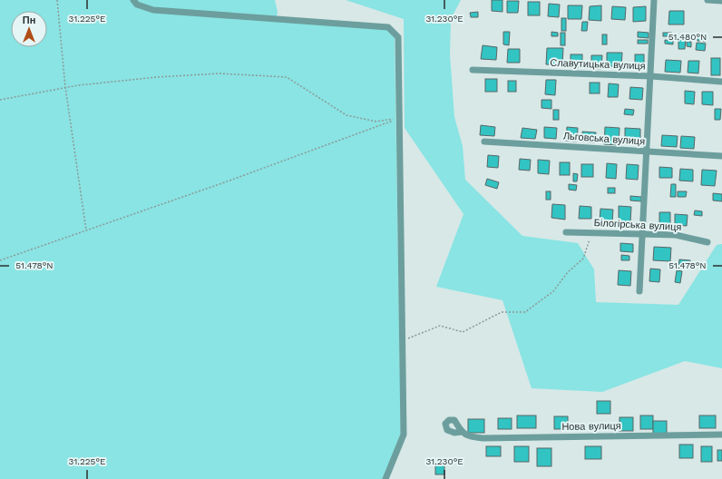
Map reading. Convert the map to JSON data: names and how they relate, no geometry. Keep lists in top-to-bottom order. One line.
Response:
{"streets":{"street":["Славутицька вулиця","Льговська вулиця","Білогірська вулиця","Нова вулиця"]},"north":"top","coordinates":["31.225°E","31.230°E","51.480°N","51.478°N"]}
